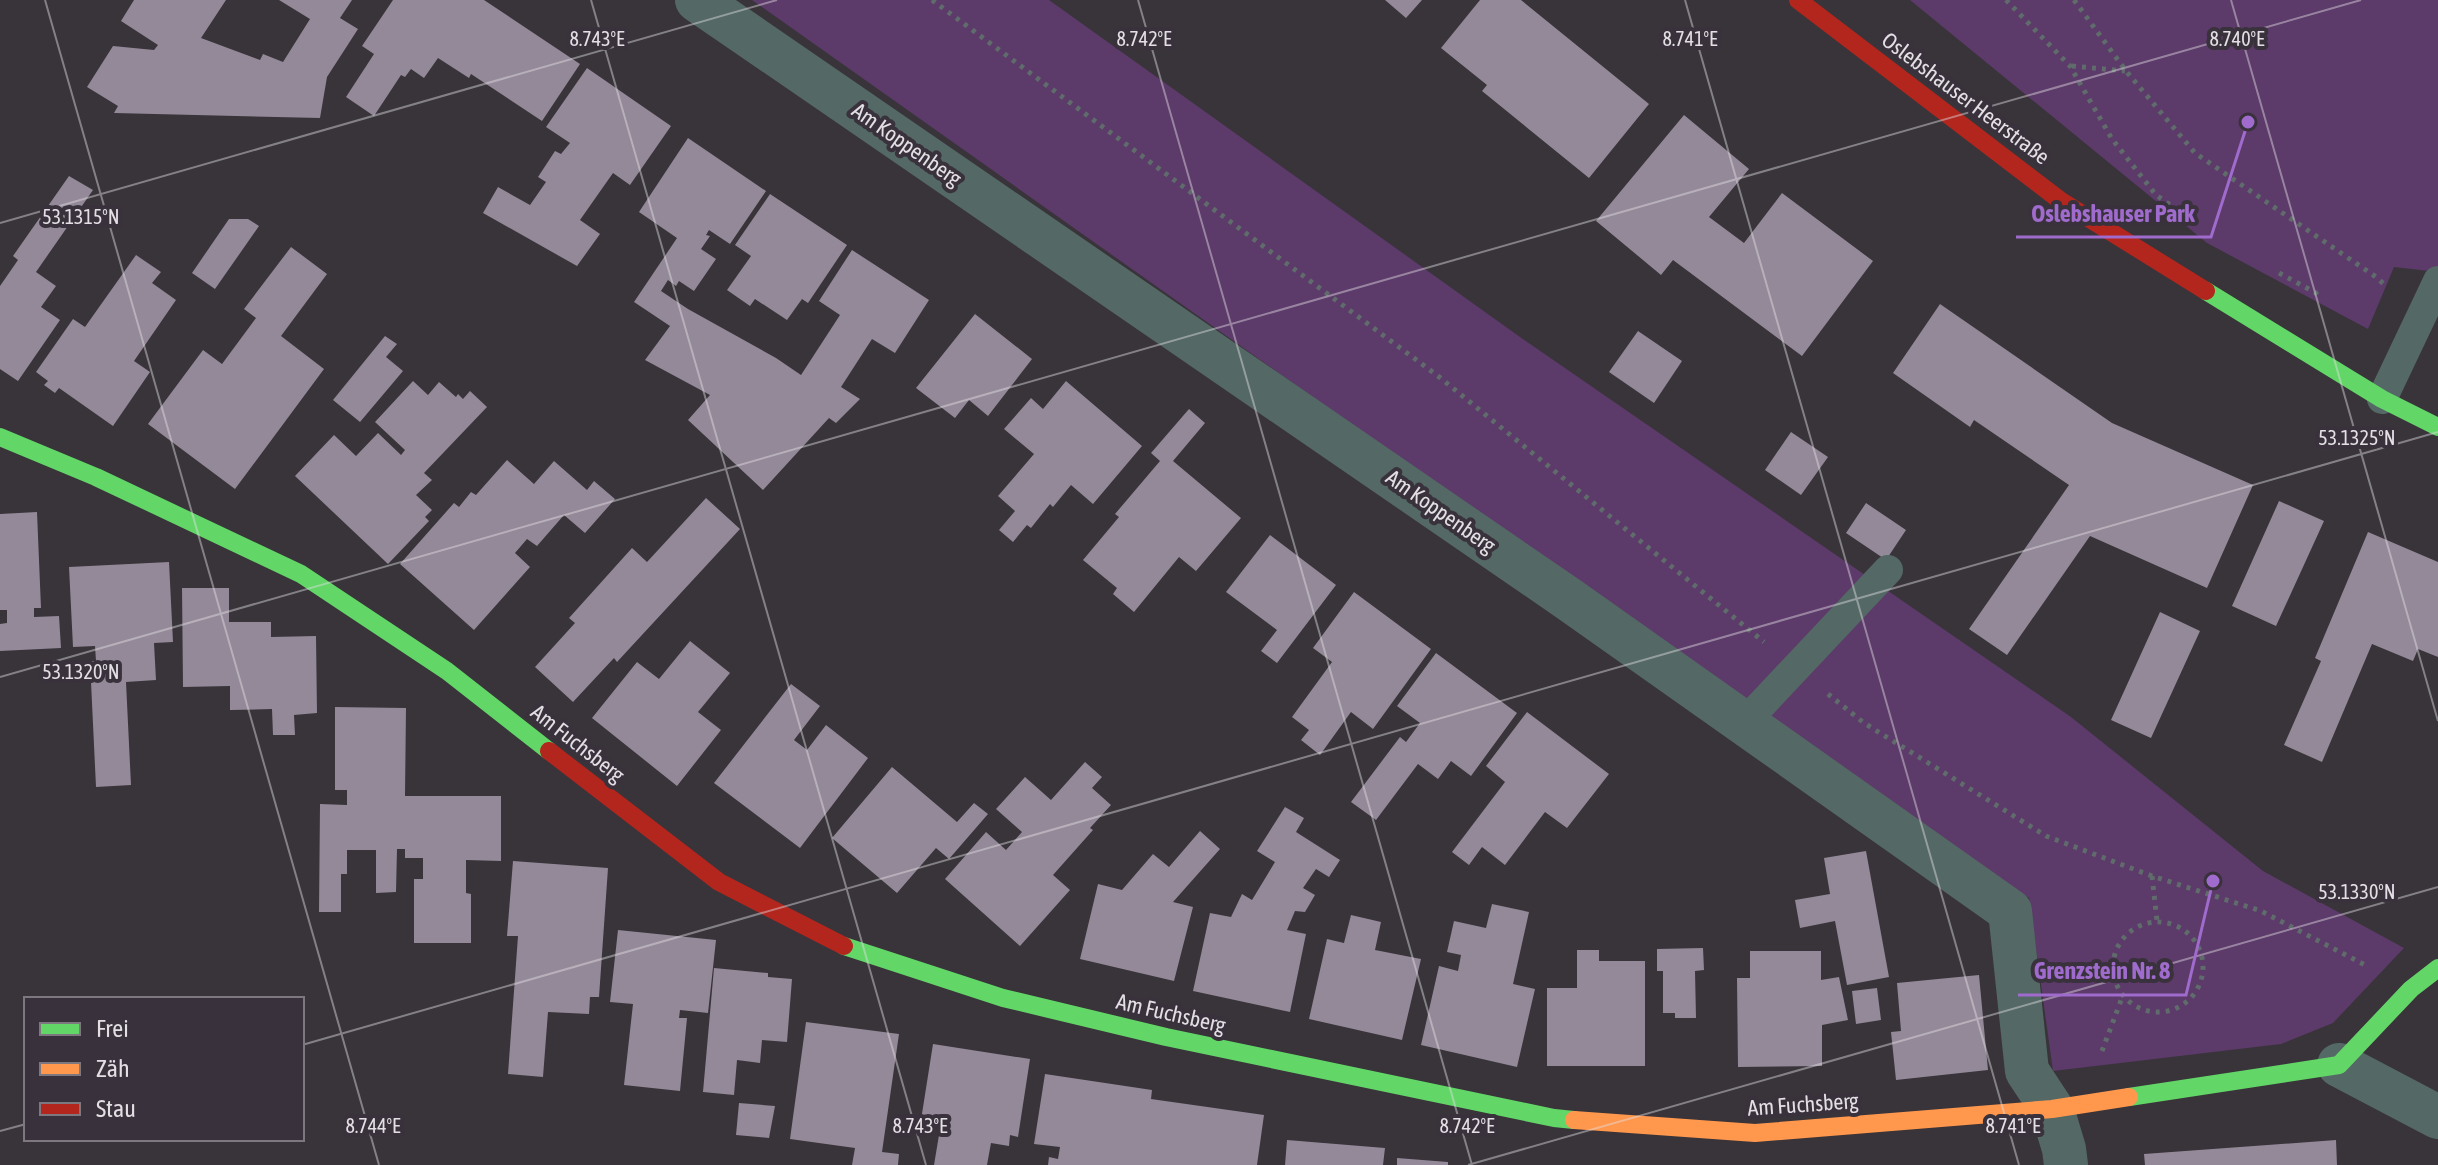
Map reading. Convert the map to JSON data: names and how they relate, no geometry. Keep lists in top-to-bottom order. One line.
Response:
{"streets":{"street":["Oslebshauser Heerstraße","Am Koppenberg","Am Fuchsberg"]},"crossings":[["Am Koppenberg","Am Fuchsberg"]],"places":["Oslebshauser Park","Grenzstein Nr. 8"],"legend":["Frei","Zäh","Stau"],"coordinates":["8.743°E","8.742°E","8.741°E","8.740°E","53.1315°N","53.1325°N","53.1320°N","53.1330°N","8.744°E"]}
